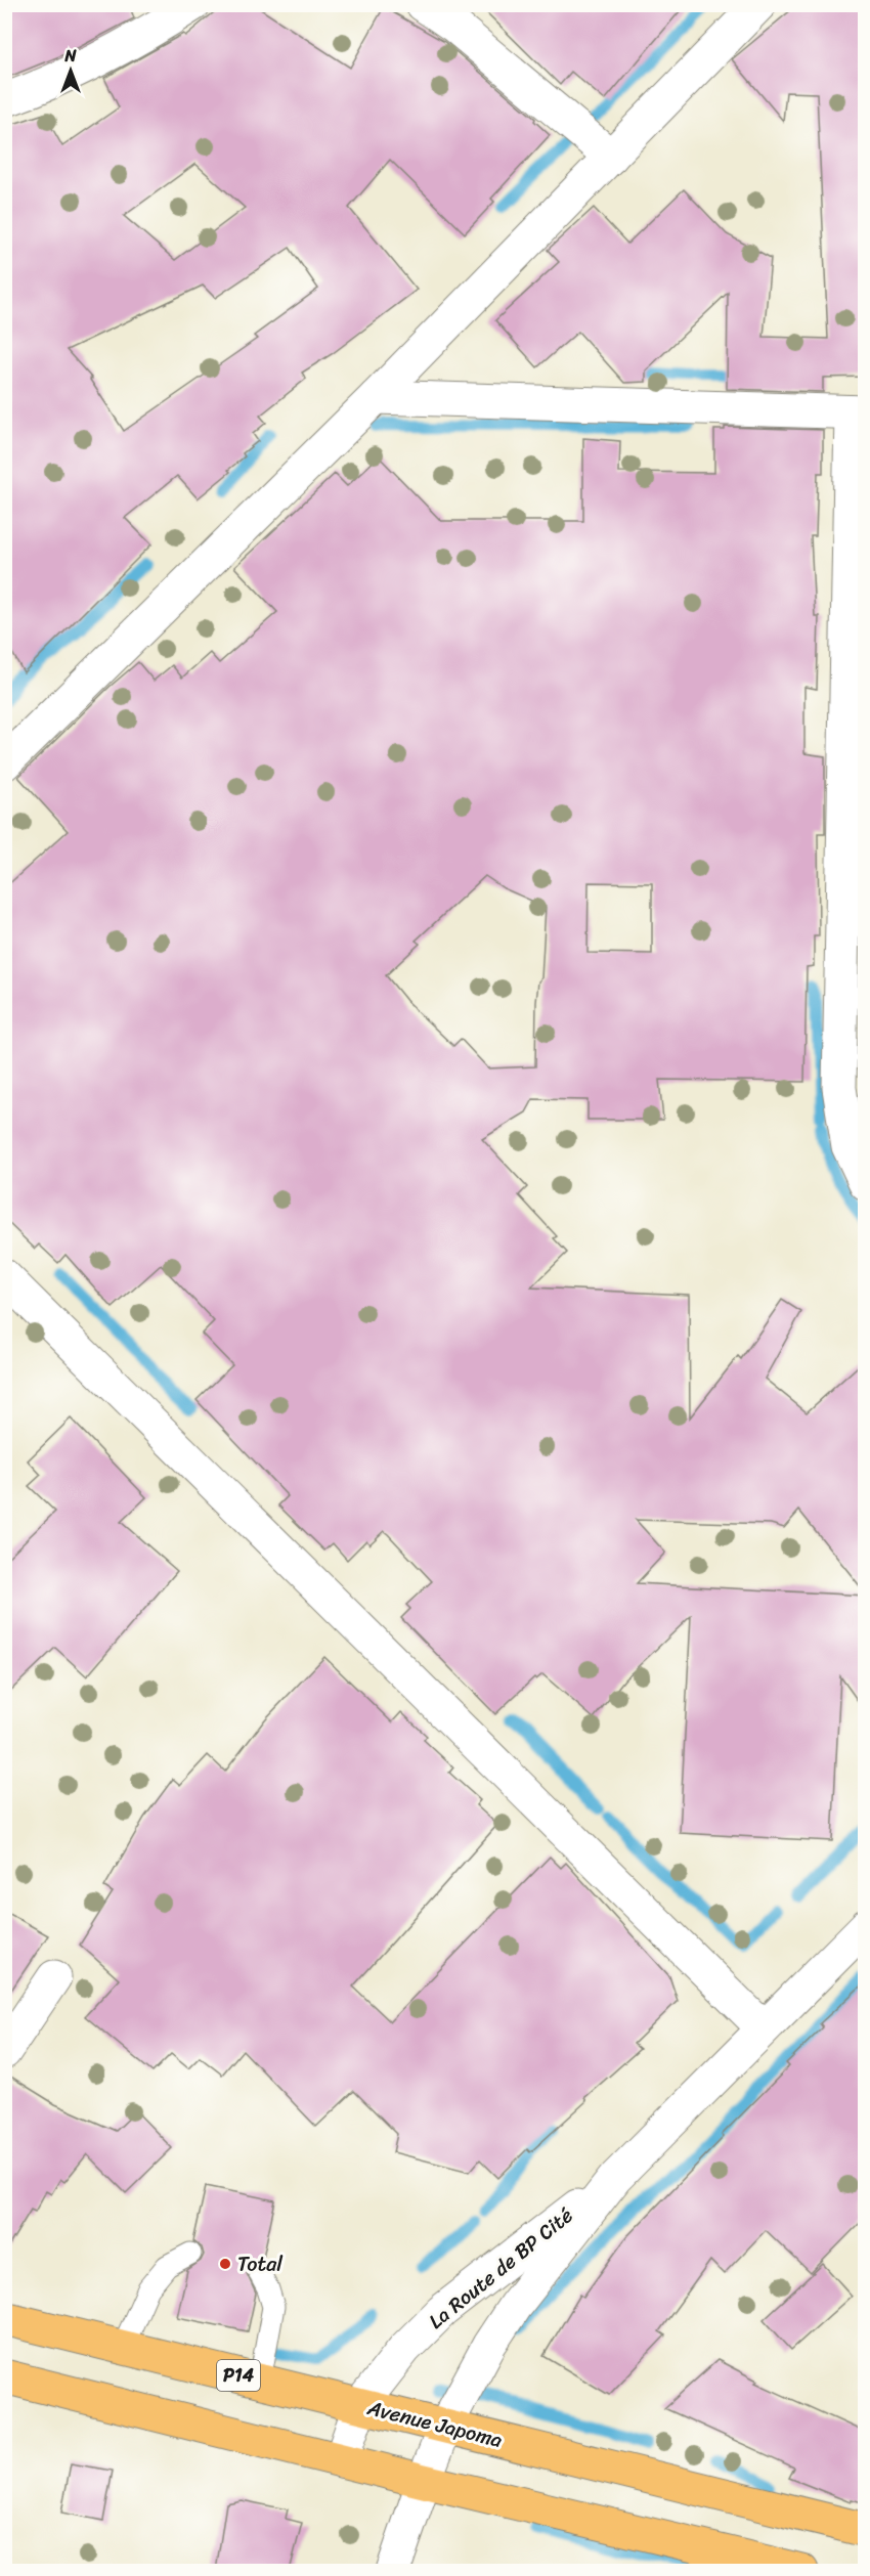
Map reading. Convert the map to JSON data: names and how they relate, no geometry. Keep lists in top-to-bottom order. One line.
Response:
{"streets":{"main road":["P14","Avenue Japoma"],"street":["La Route de BP Cité"]},"crossings":[["La Route de BP Cité","Avenue Japoma"]],"places":["Total"],"north":"top"}
